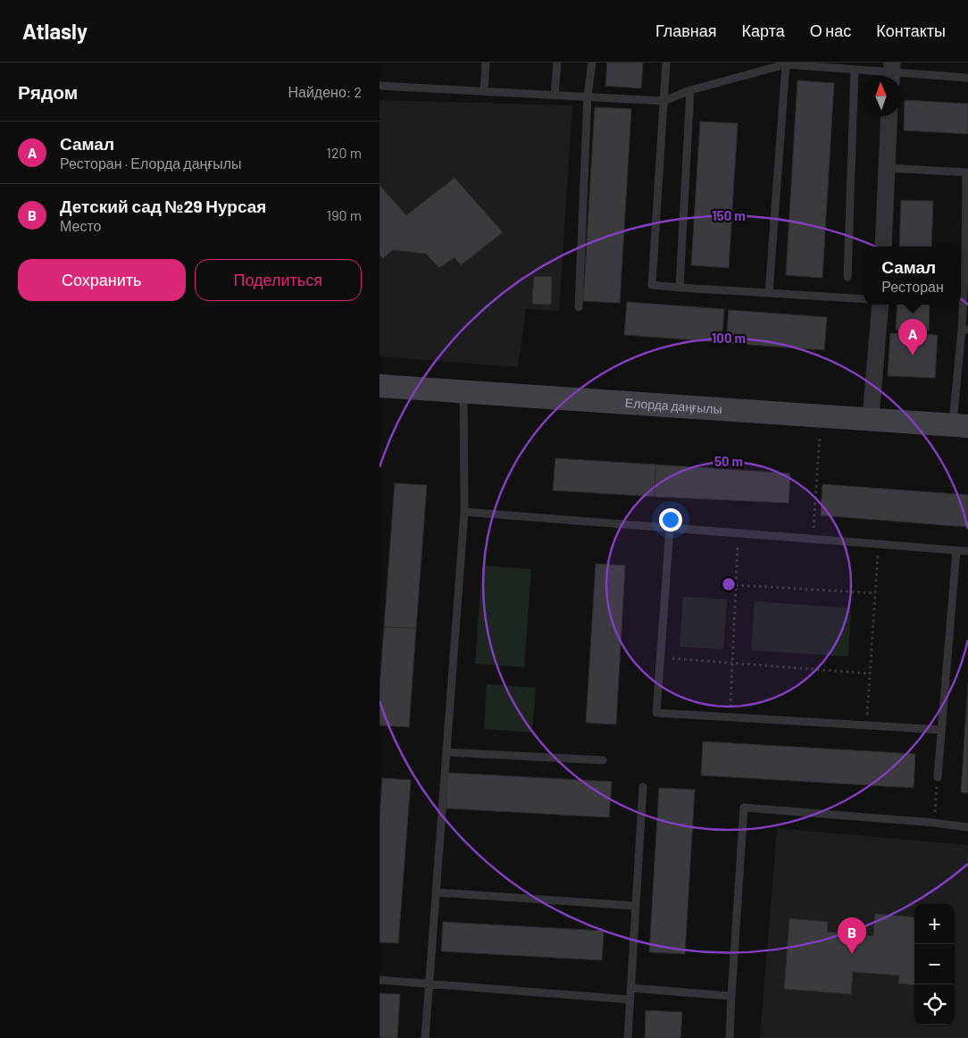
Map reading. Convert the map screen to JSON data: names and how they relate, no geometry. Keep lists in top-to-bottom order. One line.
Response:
{"streets":{"street":["Елорда даңғылы"]},"north":"top","page":{"header":"Atlasly","nav":["Главная","Карта","О нас","Контакты"],"heading":["Рядом","Найдено: 2"],"list":[{"mark":"A","name":"Самал","note":"Ресторан · Елорда даңғылы","value":"120 m"},{"mark":"B","name":"Детский сад №29 Нурсая","note":"Место","value":"190 m"}],"buttons":["Сохранить","Поделиться"],"popup":["Самал","Ресторан"],"pins":["A","B"],"map_buttons":["+","−"]},"rings":["150 m","100 m","50 m"]}
